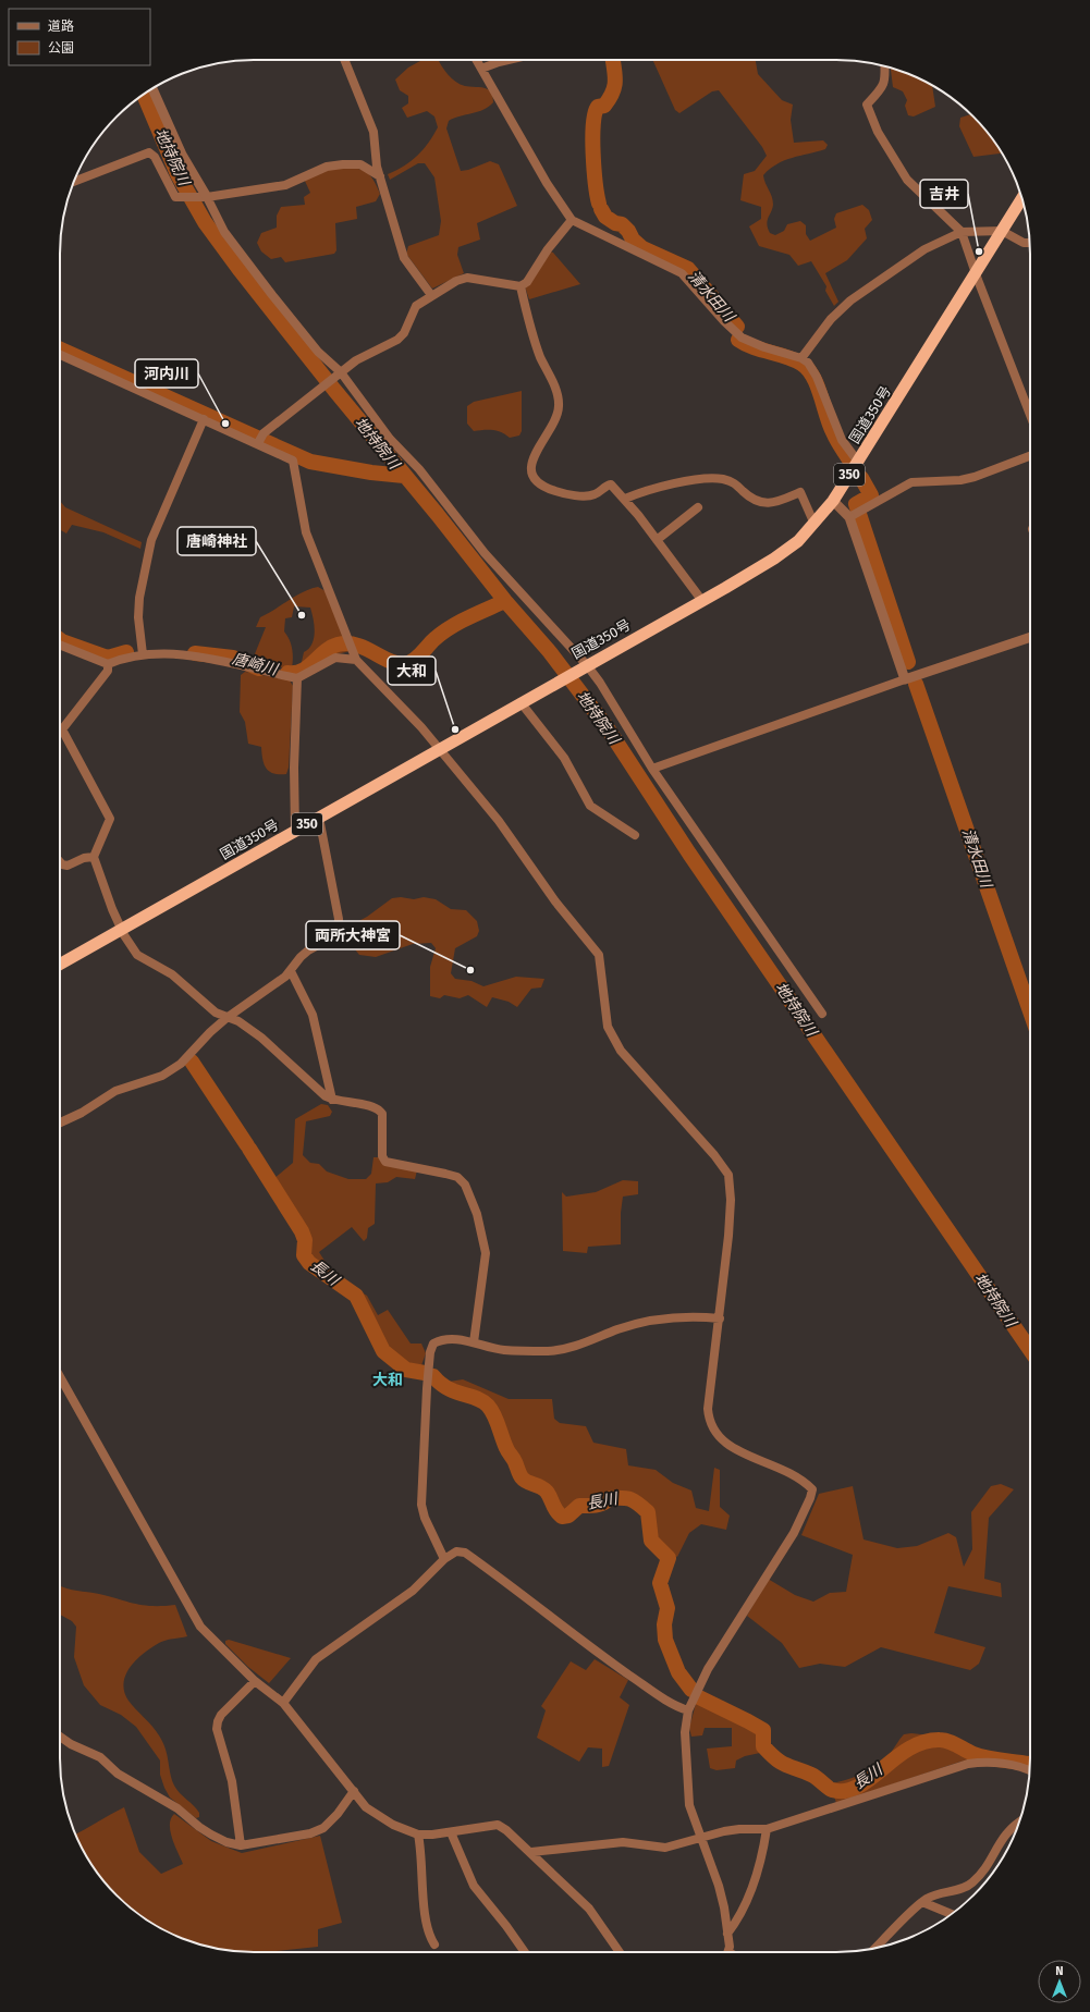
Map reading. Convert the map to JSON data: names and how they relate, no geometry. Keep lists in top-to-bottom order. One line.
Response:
{"streets":{"highway":["国道350号","350"]},"districts":["大和"],"water":["地持院川","清水田川","唐崎川","長川"],"places":["吉井","河内川","唐崎神社","大和","両所大神宮"],"legend":["道路","公園"],"north":"top"}
